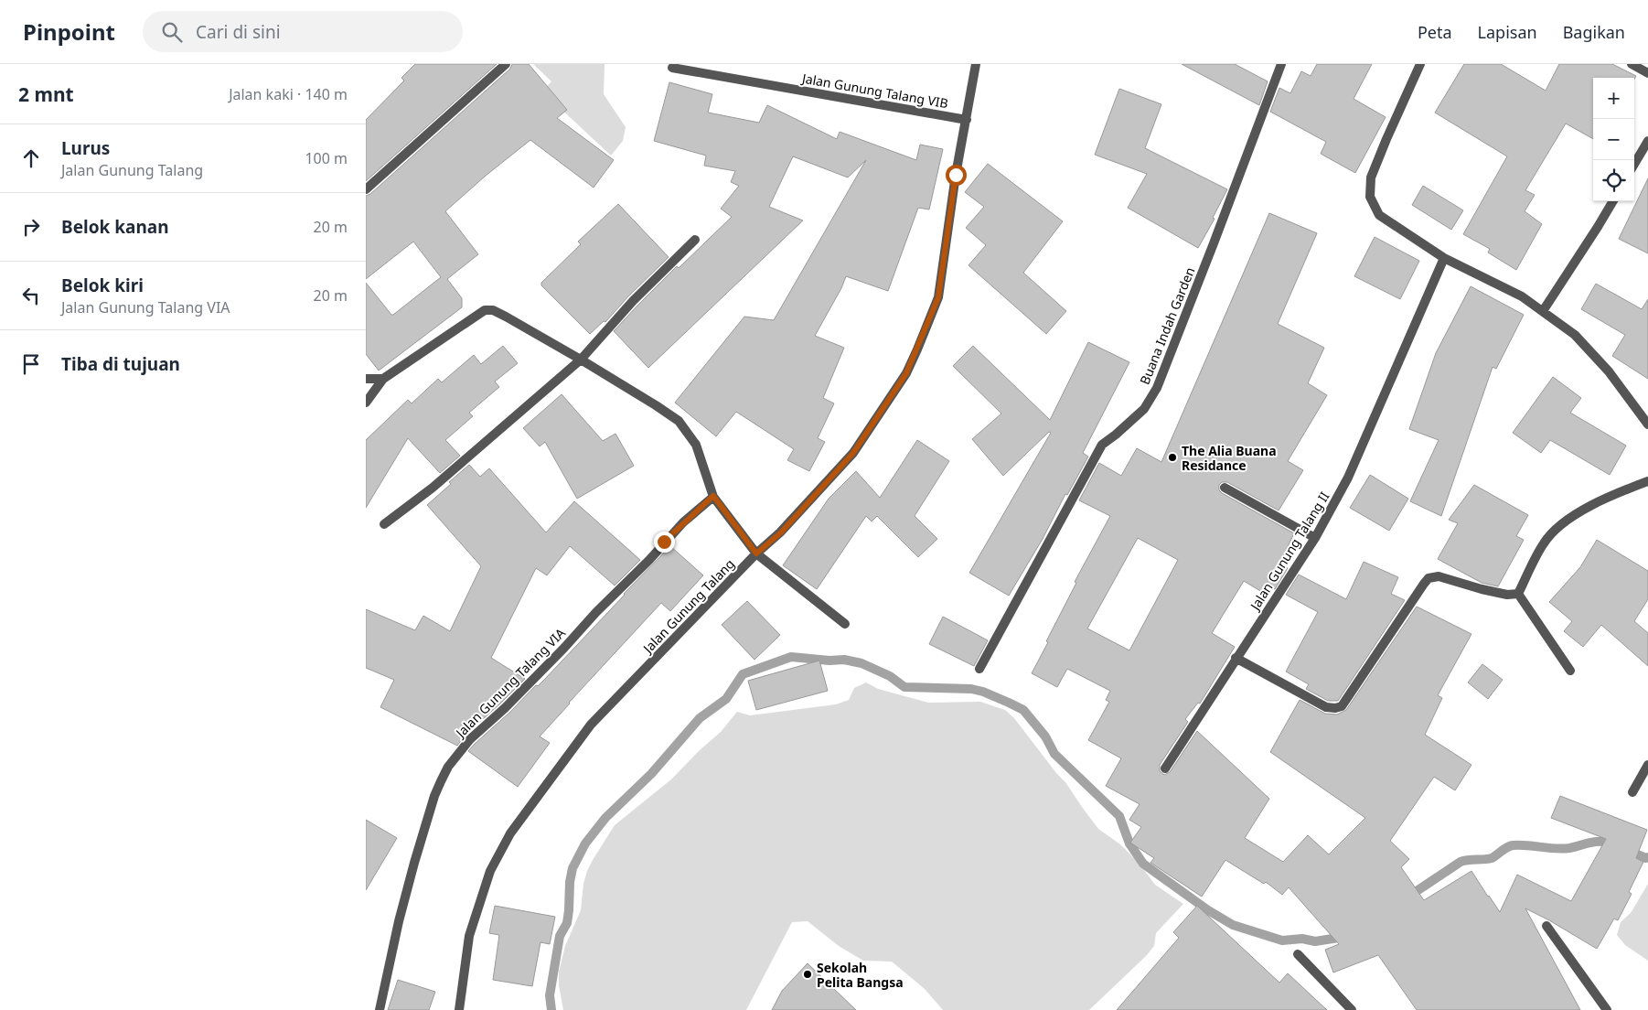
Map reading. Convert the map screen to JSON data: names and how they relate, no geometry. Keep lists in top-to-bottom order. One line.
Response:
{"streets":{"street":["Jalan Gunung Talang VIB","Buana Indah Garden","Jalan Gunung Talang II","Jalan Gunung Talang","Jalan Gunung Talang VIA"]},"crossings":[["Jalan Gunung Talang VIB","Jalan Gunung Talang"]],"places":["The Alia Buana Residance","Sekolah Pelita Bangsa"],"page":{"header":"Pinpoint","search":"Cari di sini","nav":["Peta","Lapisan","Bagikan"],"heading":["2 mnt","Jalan kaki · 140 m"],"map_buttons":["+","−"],"list":[["Lurus","Jalan Gunung Talang","100 m"],["Belok kanan","20 m"],["Belok kiri","Jalan Gunung Talang VIA","20 m"],"Tiba di tujuan"]}}
